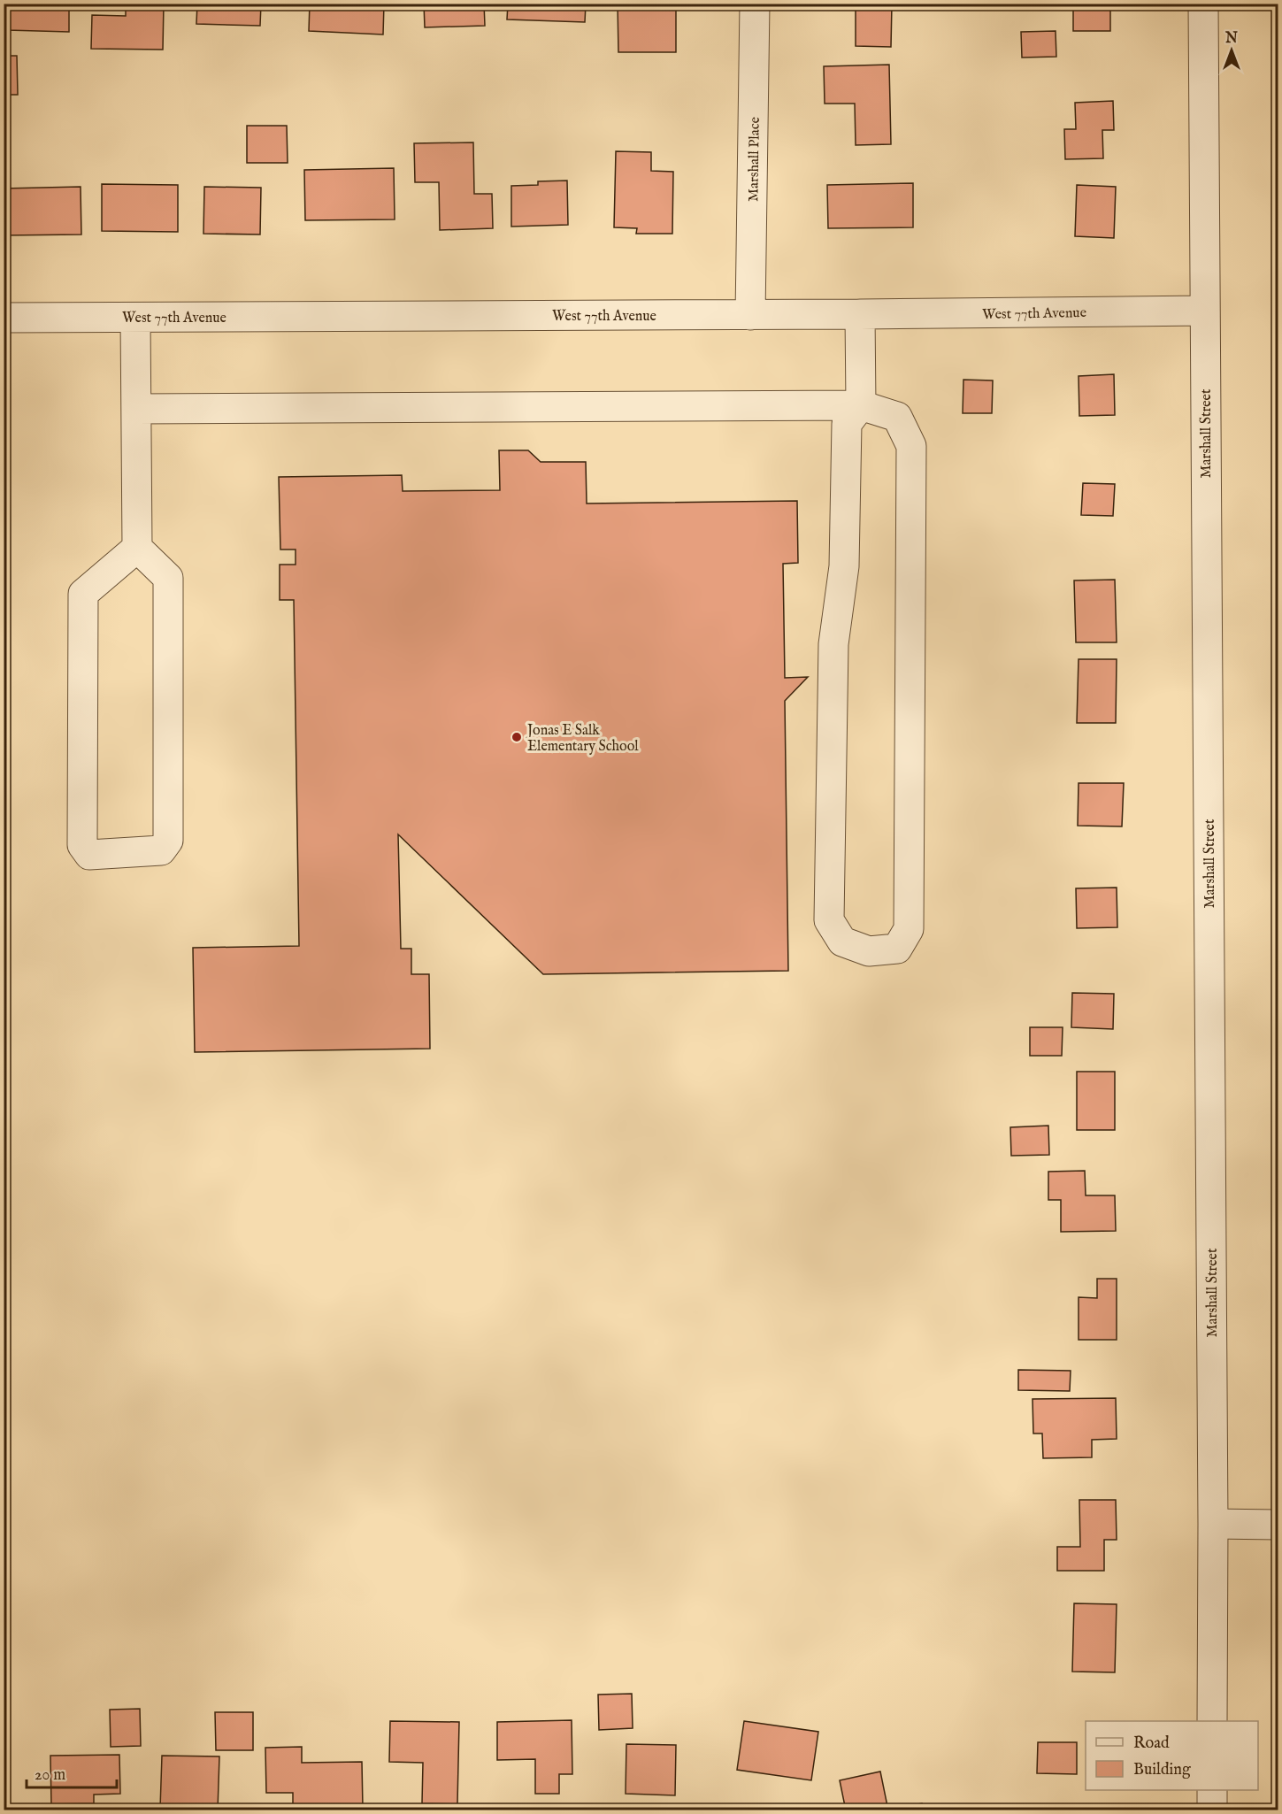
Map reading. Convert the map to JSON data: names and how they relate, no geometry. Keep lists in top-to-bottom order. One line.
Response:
{"streets":{"street":["Marshall Place","West 77th Avenue","Marshall Street"]},"crossings":[["Marshall Place","West 77th Avenue"],["West 77th Avenue","Marshall Street"]],"places":["Jonas E Salk Elementary School"],"legend":["Road","Building"],"scale_bar":"20 m","north":"top"}
